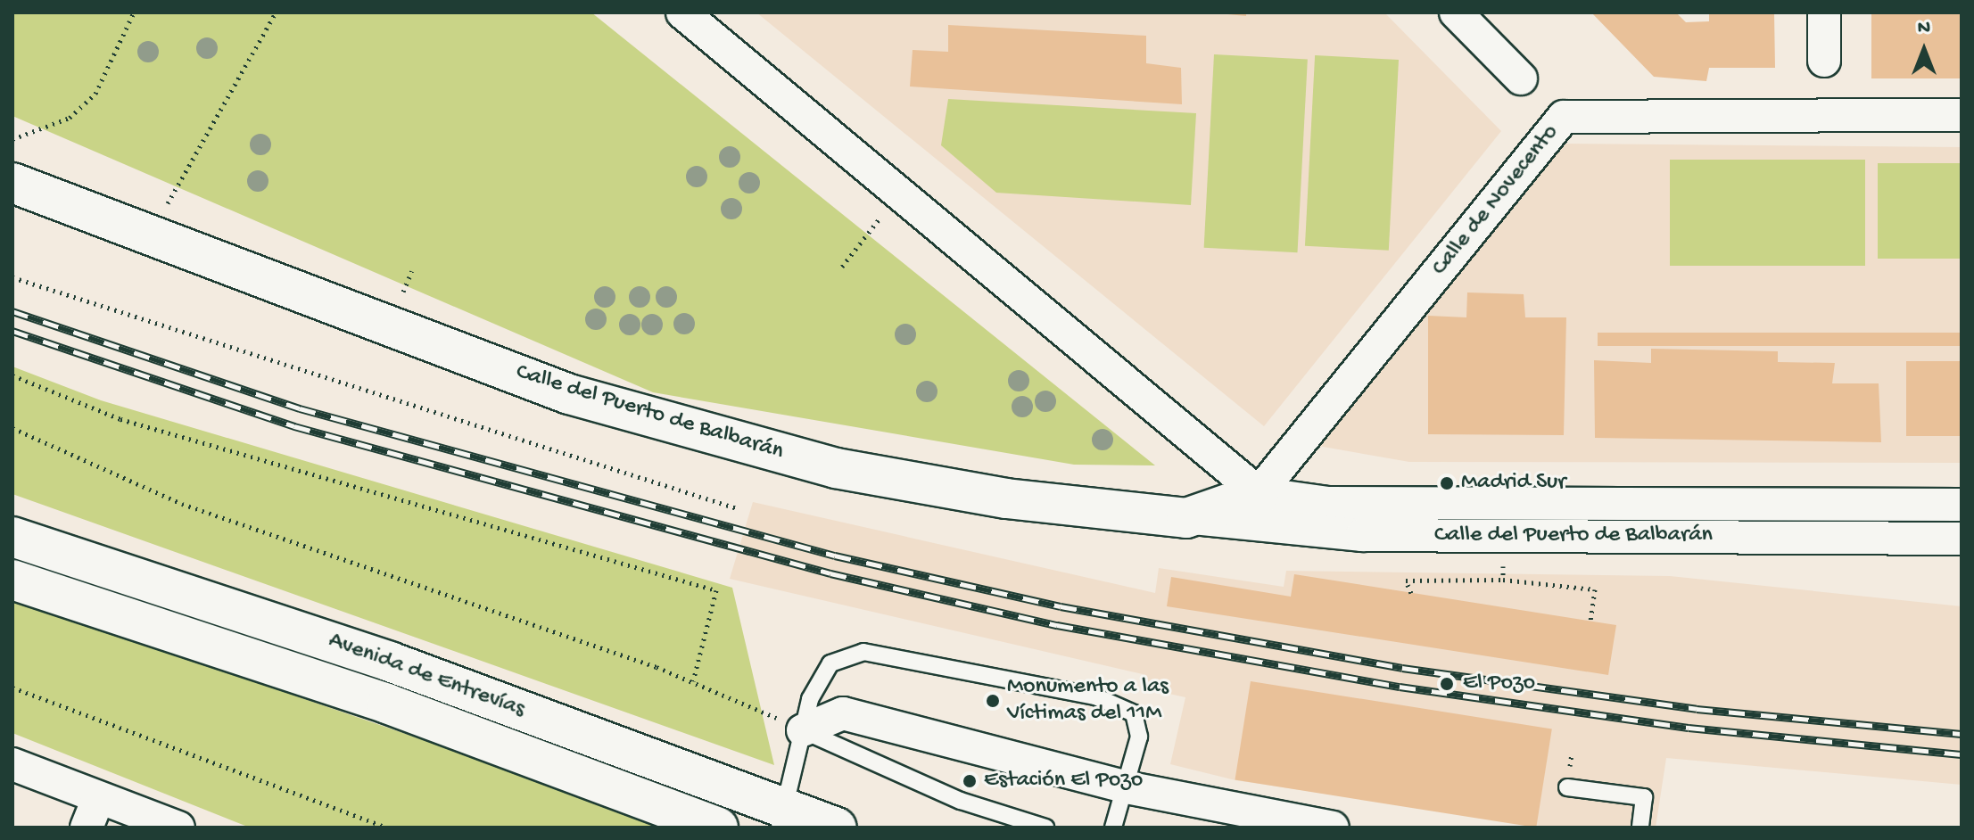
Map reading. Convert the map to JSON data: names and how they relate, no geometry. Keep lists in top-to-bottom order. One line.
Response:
{"streets":{"main road":["Calle del Puerto de Balbarán","Avenida de Entrevías"],"street":["Calle de Novecento"]},"crossings":[["Calle de Novecento","Calle del Puerto de Balbarán"]],"places":["Madrid Sur","El Pozo","Monumento a las Víctimas del 11M","Estación El Pozo"],"north":"top"}
